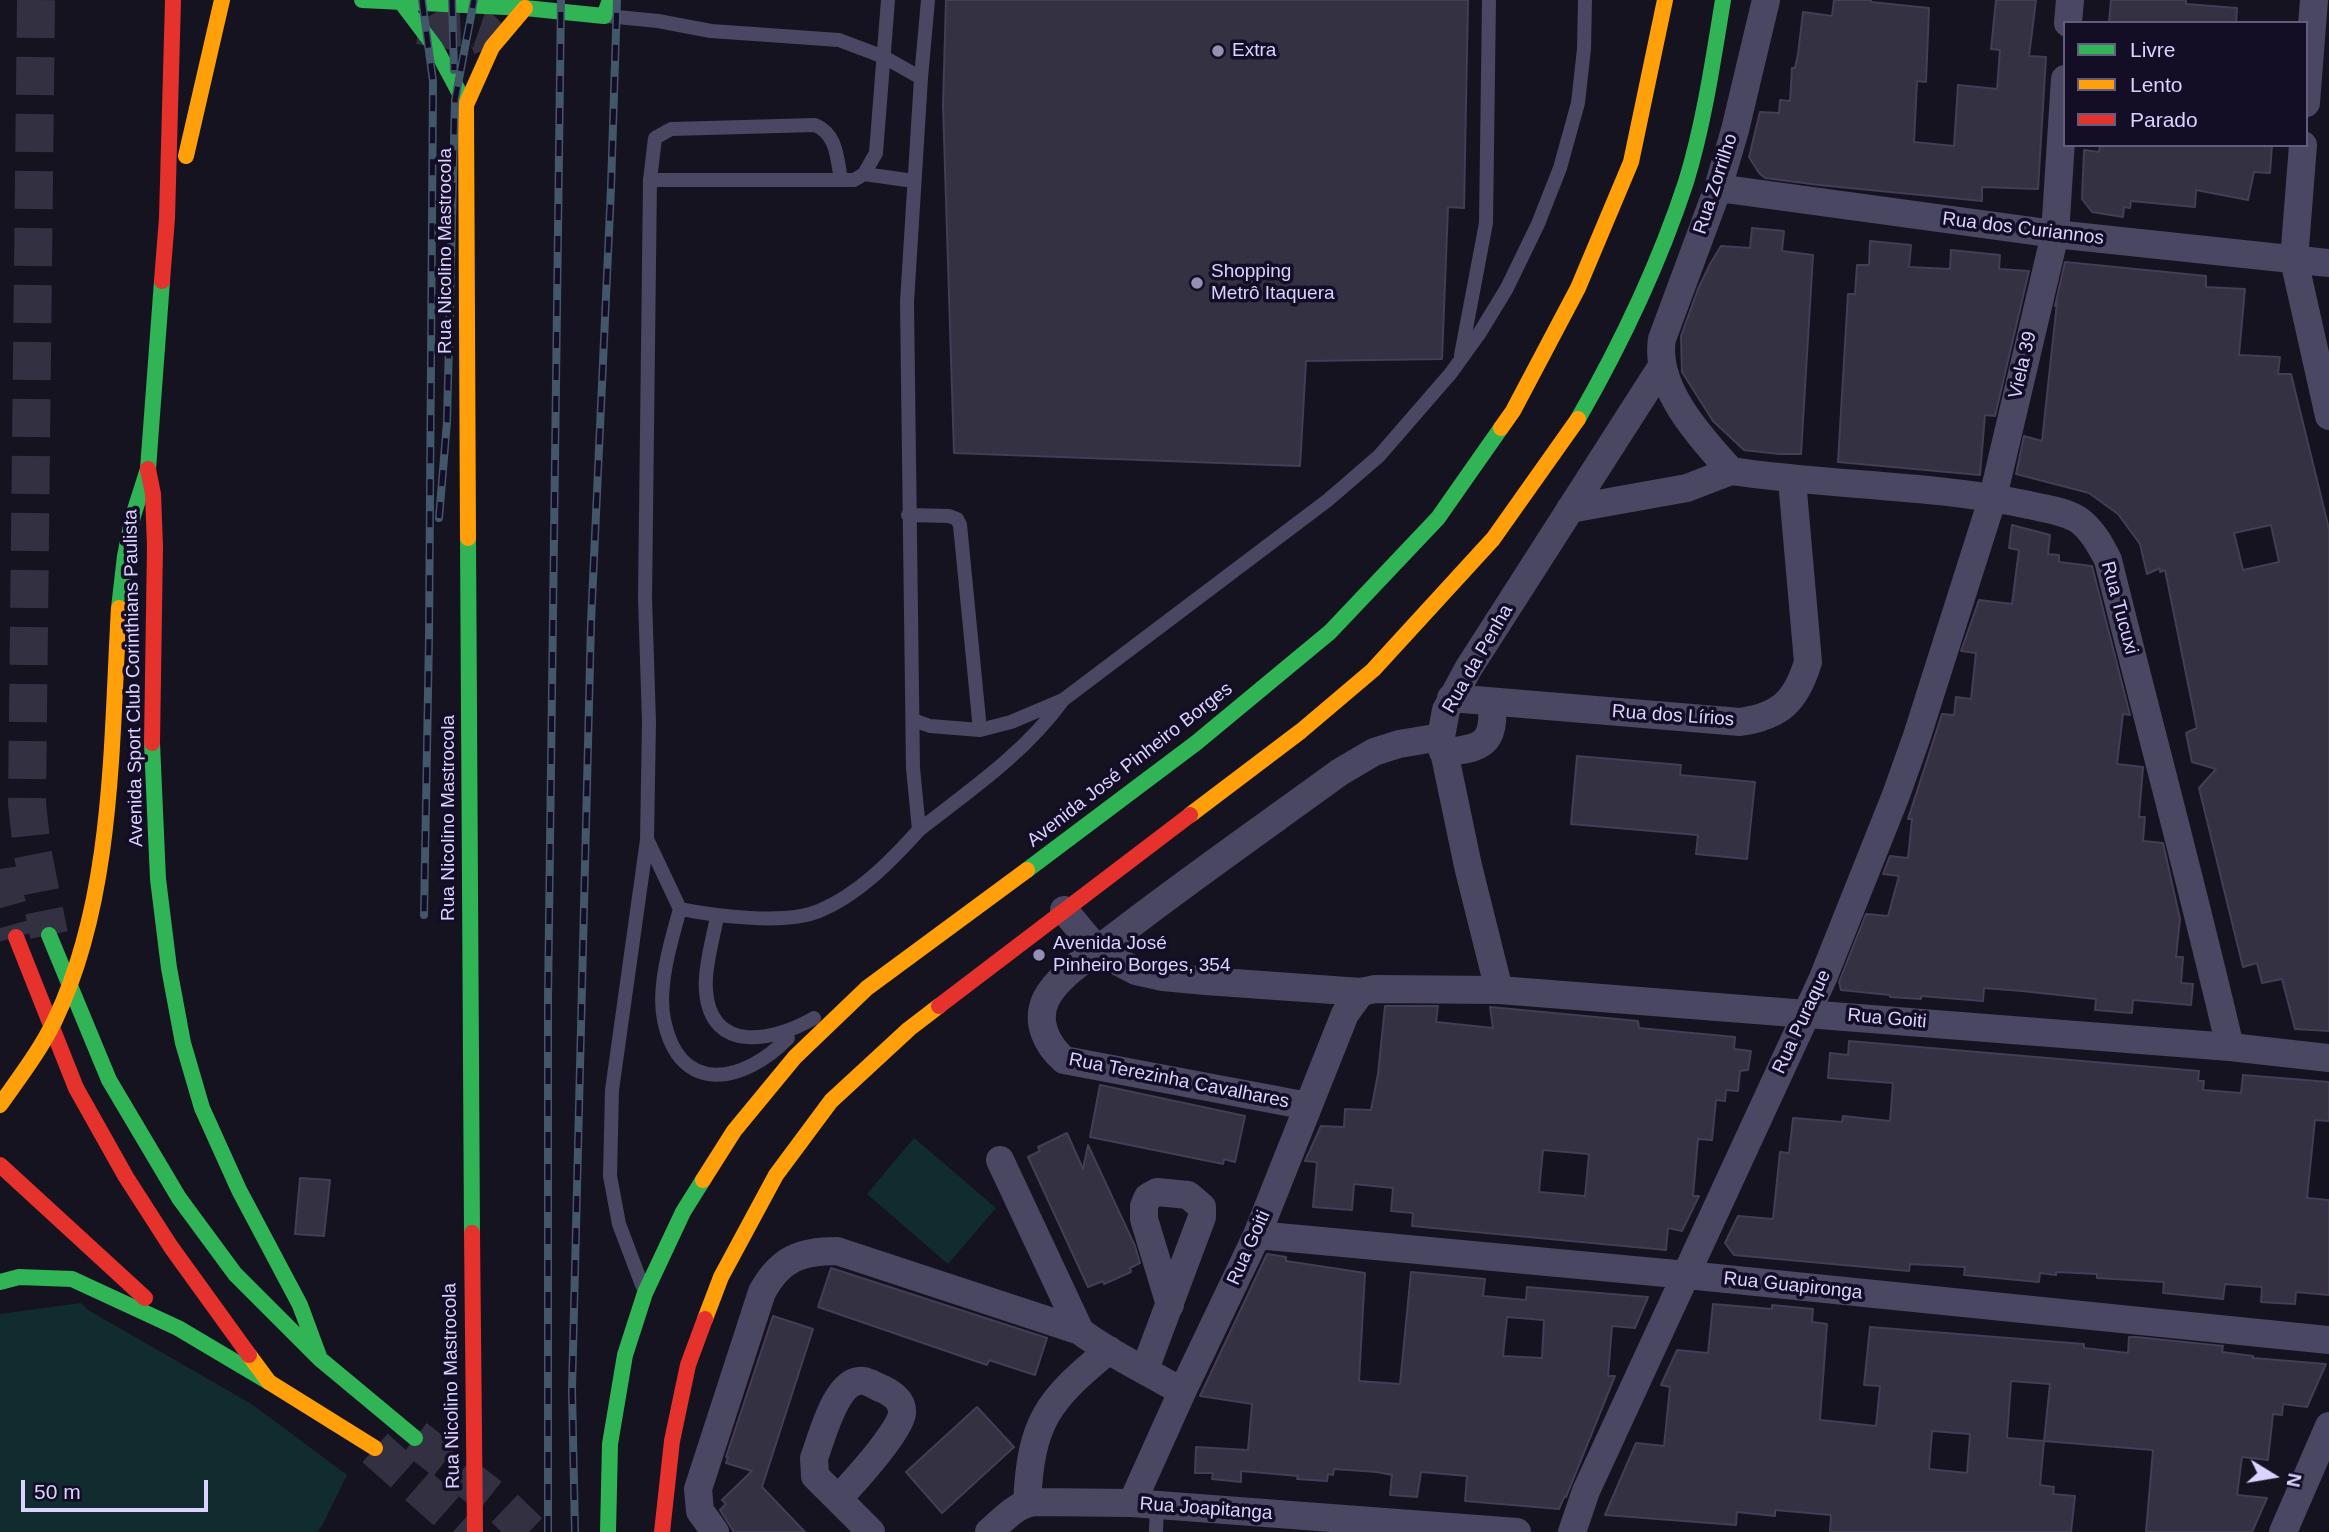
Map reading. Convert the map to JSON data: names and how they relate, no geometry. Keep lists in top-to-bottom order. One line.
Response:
{"streets":{"main road":["Rua Nicolino Mastrocola","Avenida Sport Club Corinthians Paulista","Avenida José Pinheiro Borges"],"street":["Rua Zorrilho","Rua dos Curiannos","Viela 39","Rua Tucuxi","Rua da Penha","Rua dos Lírios","Rua Goiti","Rua Puraque","Rua Terezinha Cavalhares","Rua Guapironga","Rua Joapitanga"]},"crossings":[["Rua Zorrilho","Rua dos Curiannos"],["Rua Zorrilho","Rua da Penha"],["Rua dos Curiannos","Viela 39"],["Viela 39","Rua Tucuxi"],["Viela 39","Rua Puraque"],["Rua Tucuxi","Rua dos Lírios"],["Rua Tucuxi","Rua Goiti"],["Rua Tucuxi","Rua Puraque"],["Rua da Penha","Rua dos Lírios"],["Rua da Penha","Rua Goiti"],["Rua Goiti","Rua Puraque"],["Rua Goiti","Rua Terezinha Cavalhares"],["Rua Goiti","Rua Guapironga"],["Rua Goiti","Rua Joapitanga"],["Rua Puraque","Rua Guapironga"]],"places":["Extra","Shopping Metrô Itaquera","Avenida José Pinheiro Borges, 354"],"legend":["Livre","Lento","Parado"],"scale_bar":"50 m","north":"right"}
